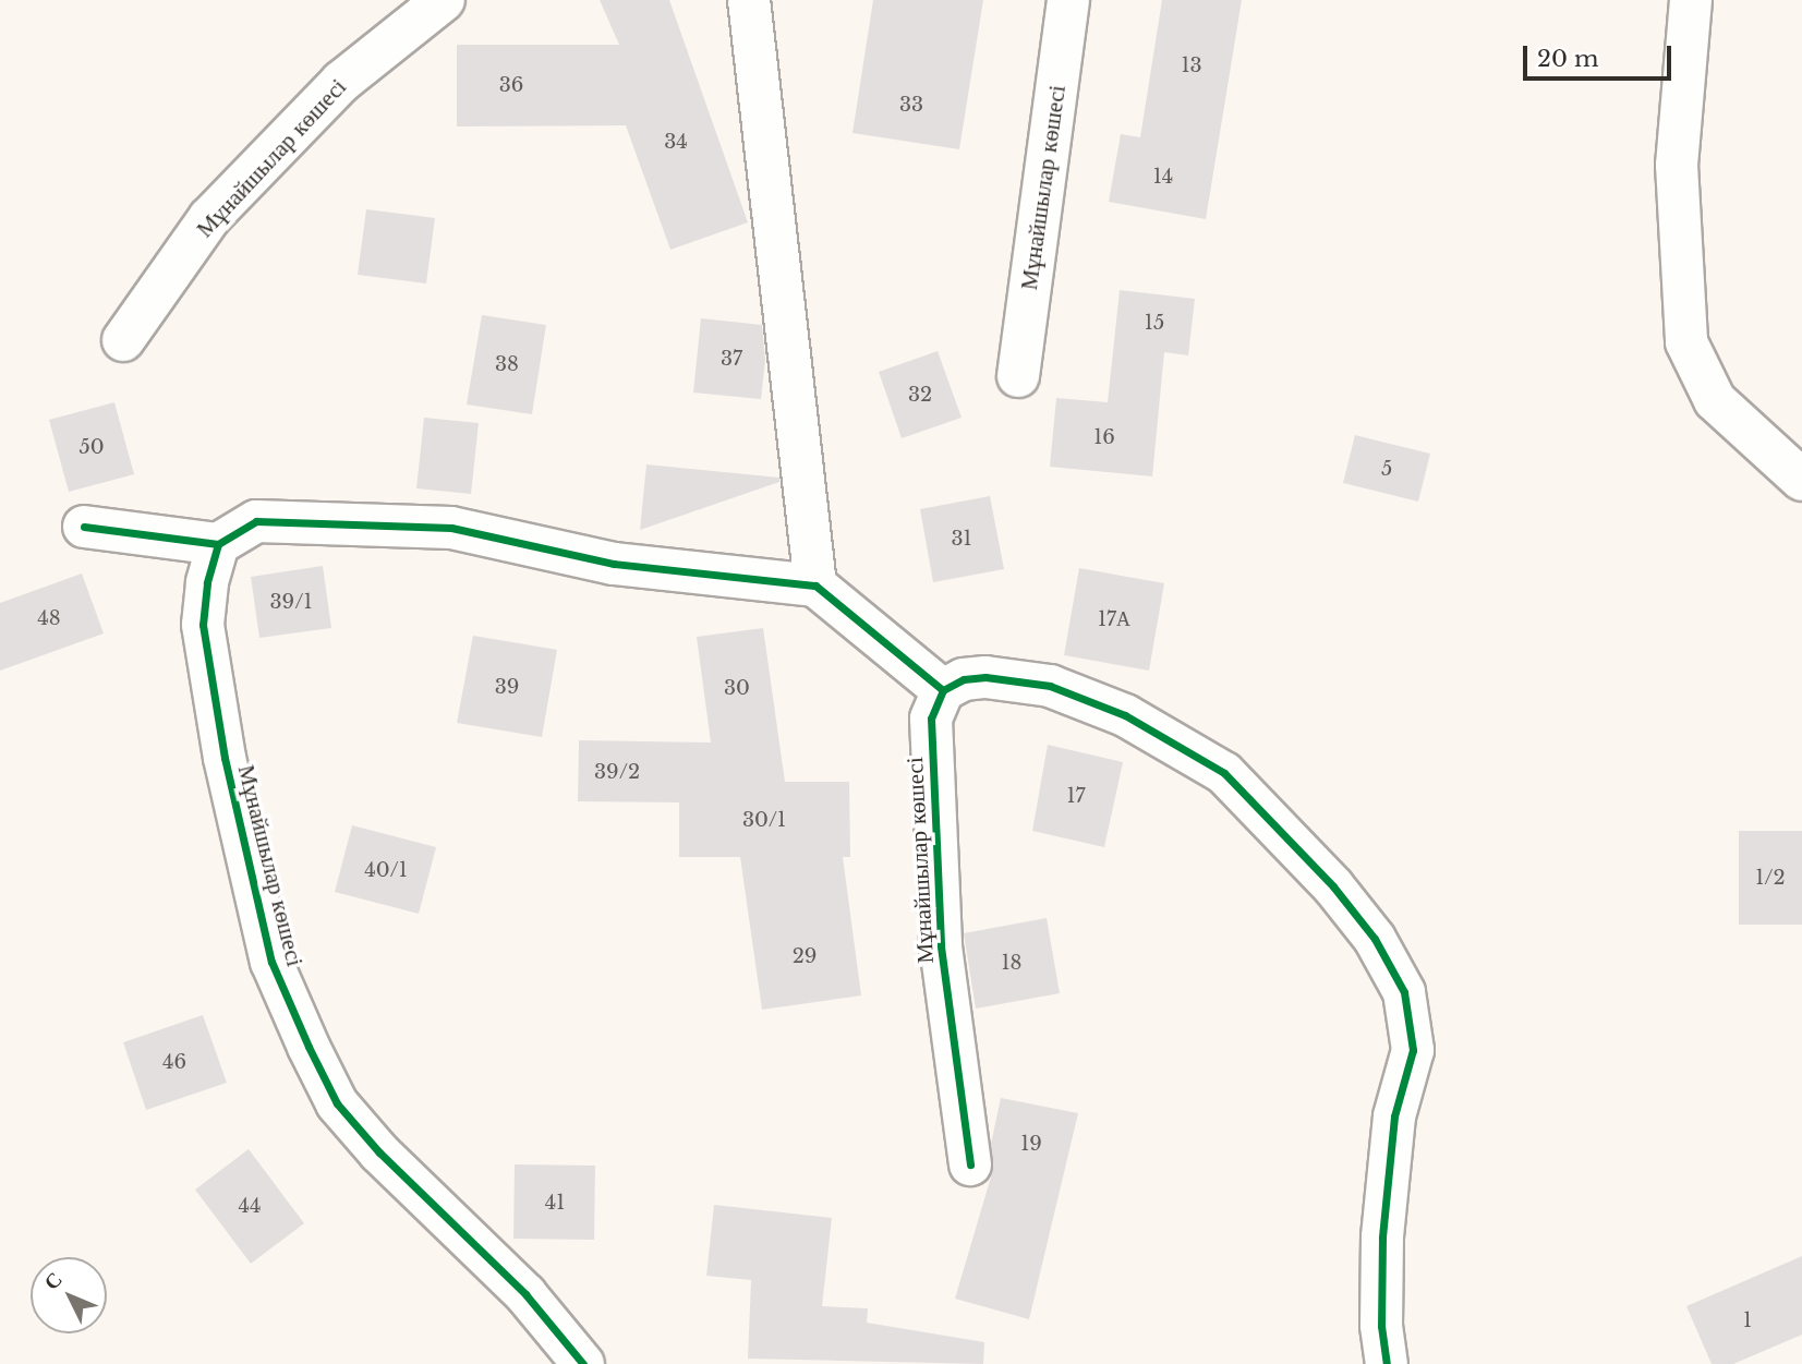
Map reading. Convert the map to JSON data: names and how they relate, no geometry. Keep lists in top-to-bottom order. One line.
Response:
{"streets":{"street":["Мұнайшылар көшесі"]},"house_numbers":["13","36","33","34","14","15","37","38","32","16","50","5","31","39/1","48","17А","39","30","39/2","17","30/1","40/1","1/2","29","18","46","19","41","44","1"],"scale_bar":"20 m","north":"top left"}
